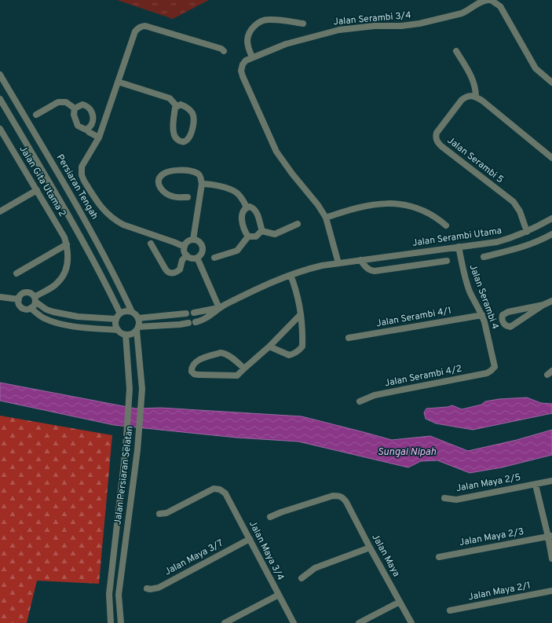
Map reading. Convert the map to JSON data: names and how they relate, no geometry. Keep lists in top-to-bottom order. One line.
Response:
{"streets":{"street":["Jalan Serambi 3/4","Jalan Serambi 5","Jalan Gita Utama 2","Persiaran Tengah","Jalan Serambi Utama","Jalan Serambi 4","Jalan Serambi 4/1","Jalan Serambi 4/2","Jalan Persiaran Selatan","Jalan Maya 2/5","Jalan Maya 2/3","Jalan Maya 3/4","Jalan Maya","Jalan Maya 3/7","Jalan Maya 2/1"]},"crossings":[["Jalan Serambi 5","Jalan Serambi Utama"],["Persiaran Tengah","Jalan Persiaran Selatan"],["Jalan Serambi Utama","Jalan Serambi 4"],["Jalan Serambi 4","Jalan Serambi 4/1"],["Jalan Serambi 4","Jalan Serambi 4/2"],["Jalan Maya 3/4","Jalan Maya 3/7"]],"water":["Sungai Nipah"]}
